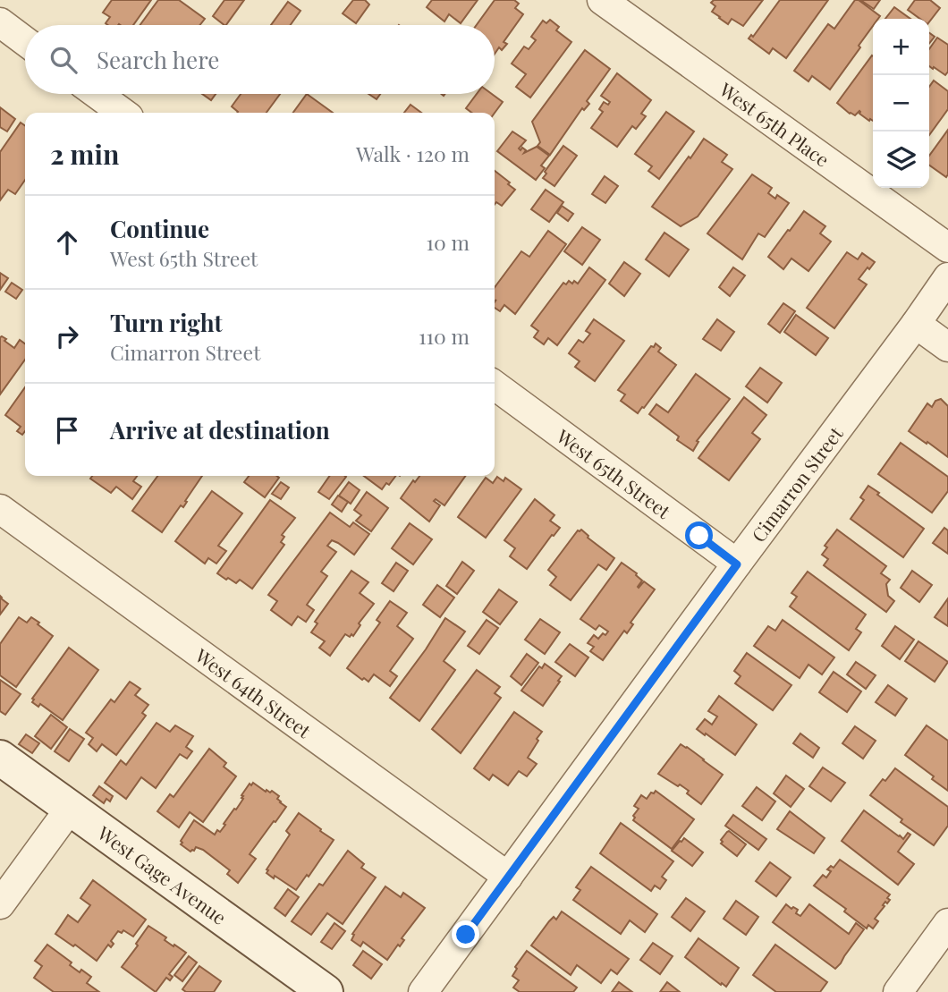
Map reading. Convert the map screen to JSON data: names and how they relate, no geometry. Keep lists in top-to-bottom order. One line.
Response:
{"streets":{"street":["West 65th Place","West 65th Street","Cimarron Street","West 64th Street","West Gage Avenue"]},"crossings":[["West 65th Street","Cimarron Street"],["Cimarron Street","West 64th Street"]],"page":{"map_buttons":["+","−"],"search":"Search here","heading":["2 min","Walk · 120 m"],"list":[["Continue","West 65th Street","10 m"],["Turn right","Cimarron Street","110 m"],"Arrive at destination"]}}
